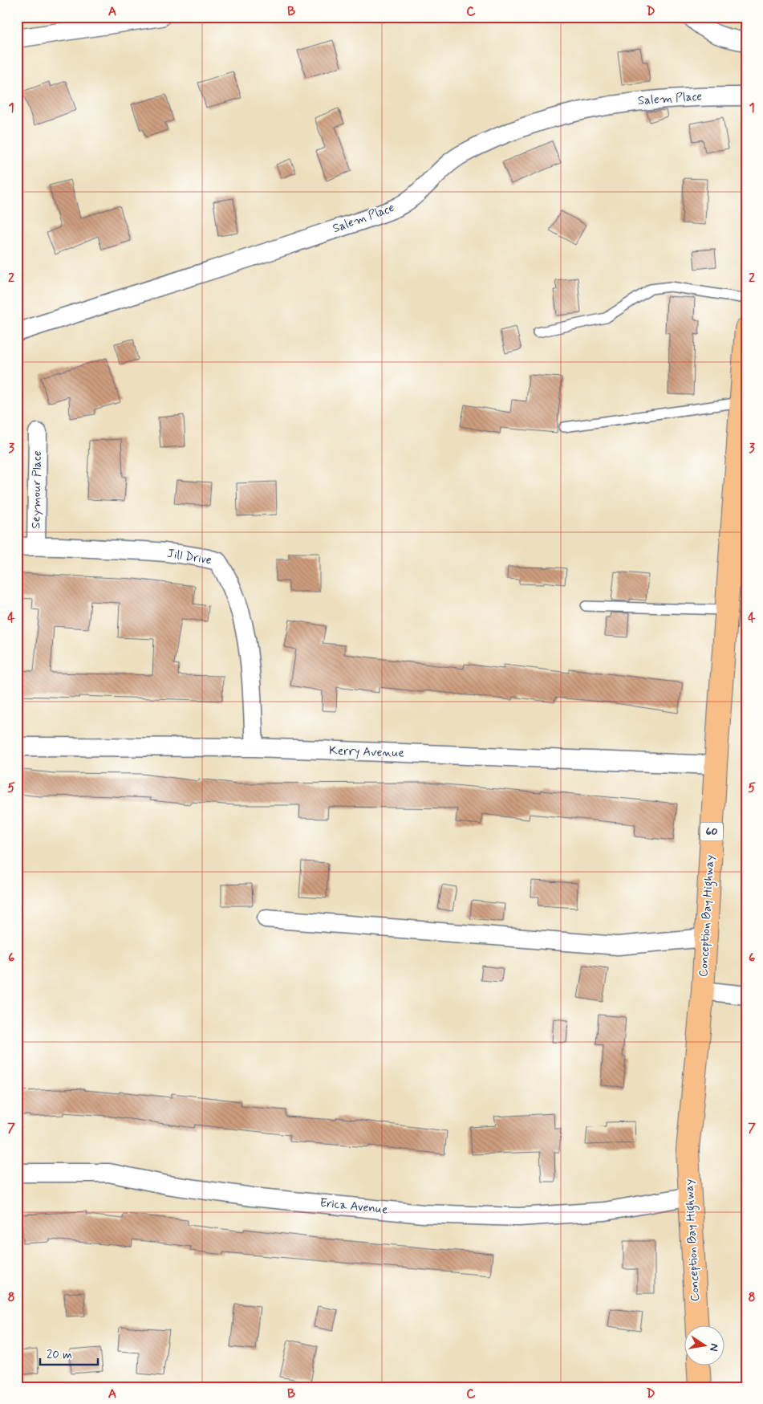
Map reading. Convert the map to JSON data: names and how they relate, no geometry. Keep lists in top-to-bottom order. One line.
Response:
{"streets":{"main road":["60","Conception Bay Highway"],"street":["Salem Place","Seymour Place","Jill Drive","Kerry Avenue","Erica Avenue"]},"crossings":[["Seymour Place","Jill Drive"],["Jill Drive","Kerry Avenue"],["Kerry Avenue","Conception Bay Highway"],["Conception Bay Highway","Erica Avenue"]],"scale_bar":"20 m","north":"right","grid":{"columns":["A","B","C","D"],"rows":["1","2","3","4","5","6","7","8"]}}
